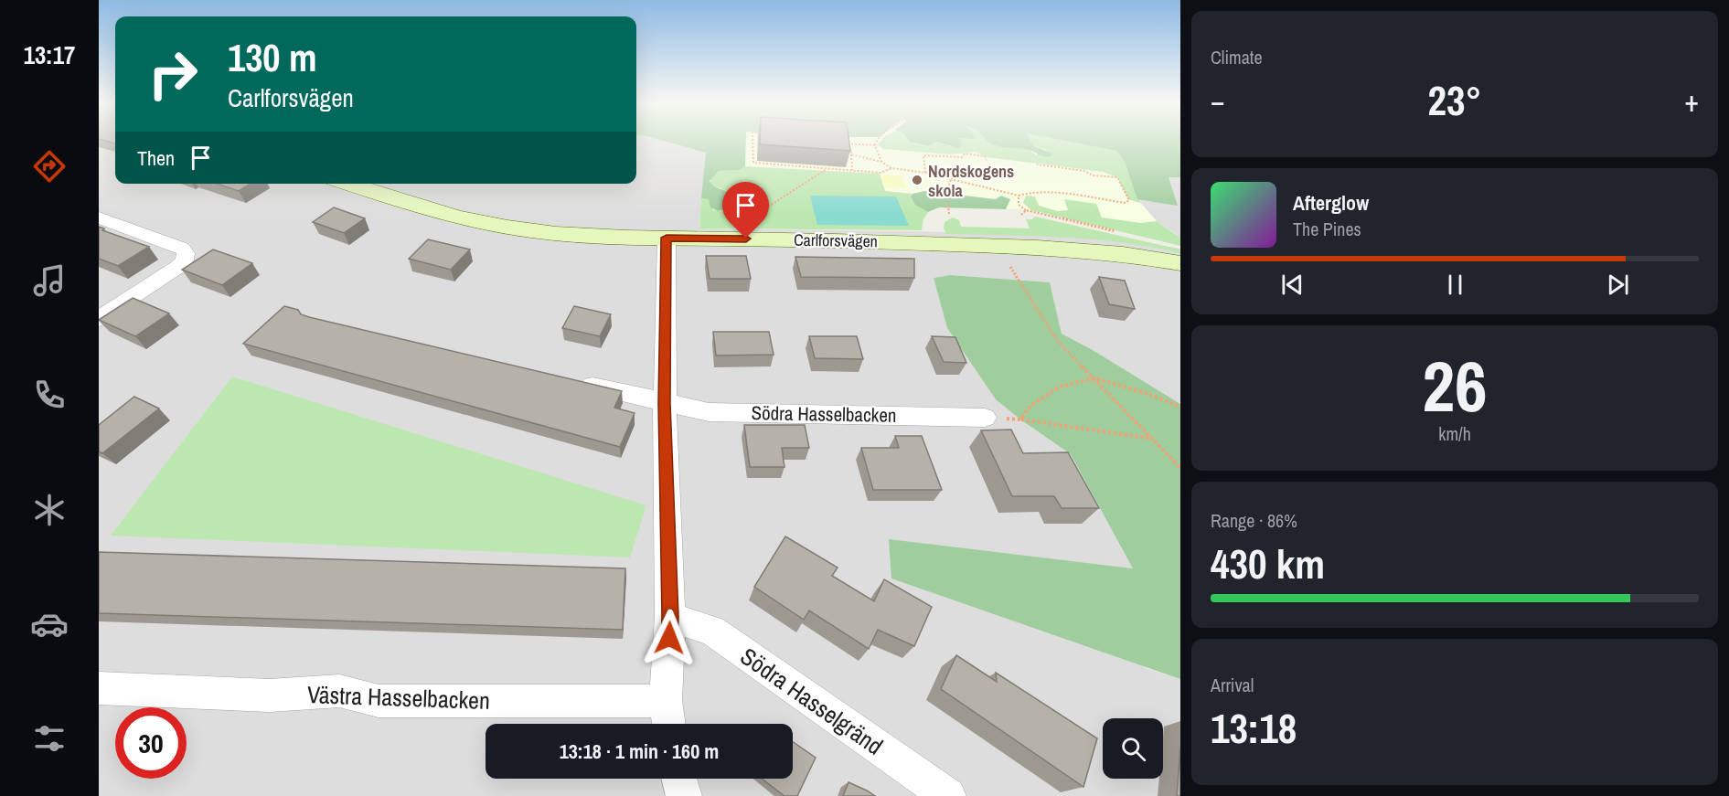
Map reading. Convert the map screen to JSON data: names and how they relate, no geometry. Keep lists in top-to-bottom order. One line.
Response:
{"streets":{"street":["Carlforsvägen","Södra Hasselbacken","Västra Hasselbacken","Södra Hasselgränd"]},"places":["Nordskogens skola"],"page":{"tabs":"13:17","tile":["Climate",["26","km/h"],["Range · 86%","430 km"],["Arrival","13:18"]],"turn":["130 m","Carlforsvägen"],"heat":["−","23°","+"],"then":"Then","song":["Afterglow","The Pines"],"limit":"30","trip":"13:18 · 1 min · 160 m"}}
